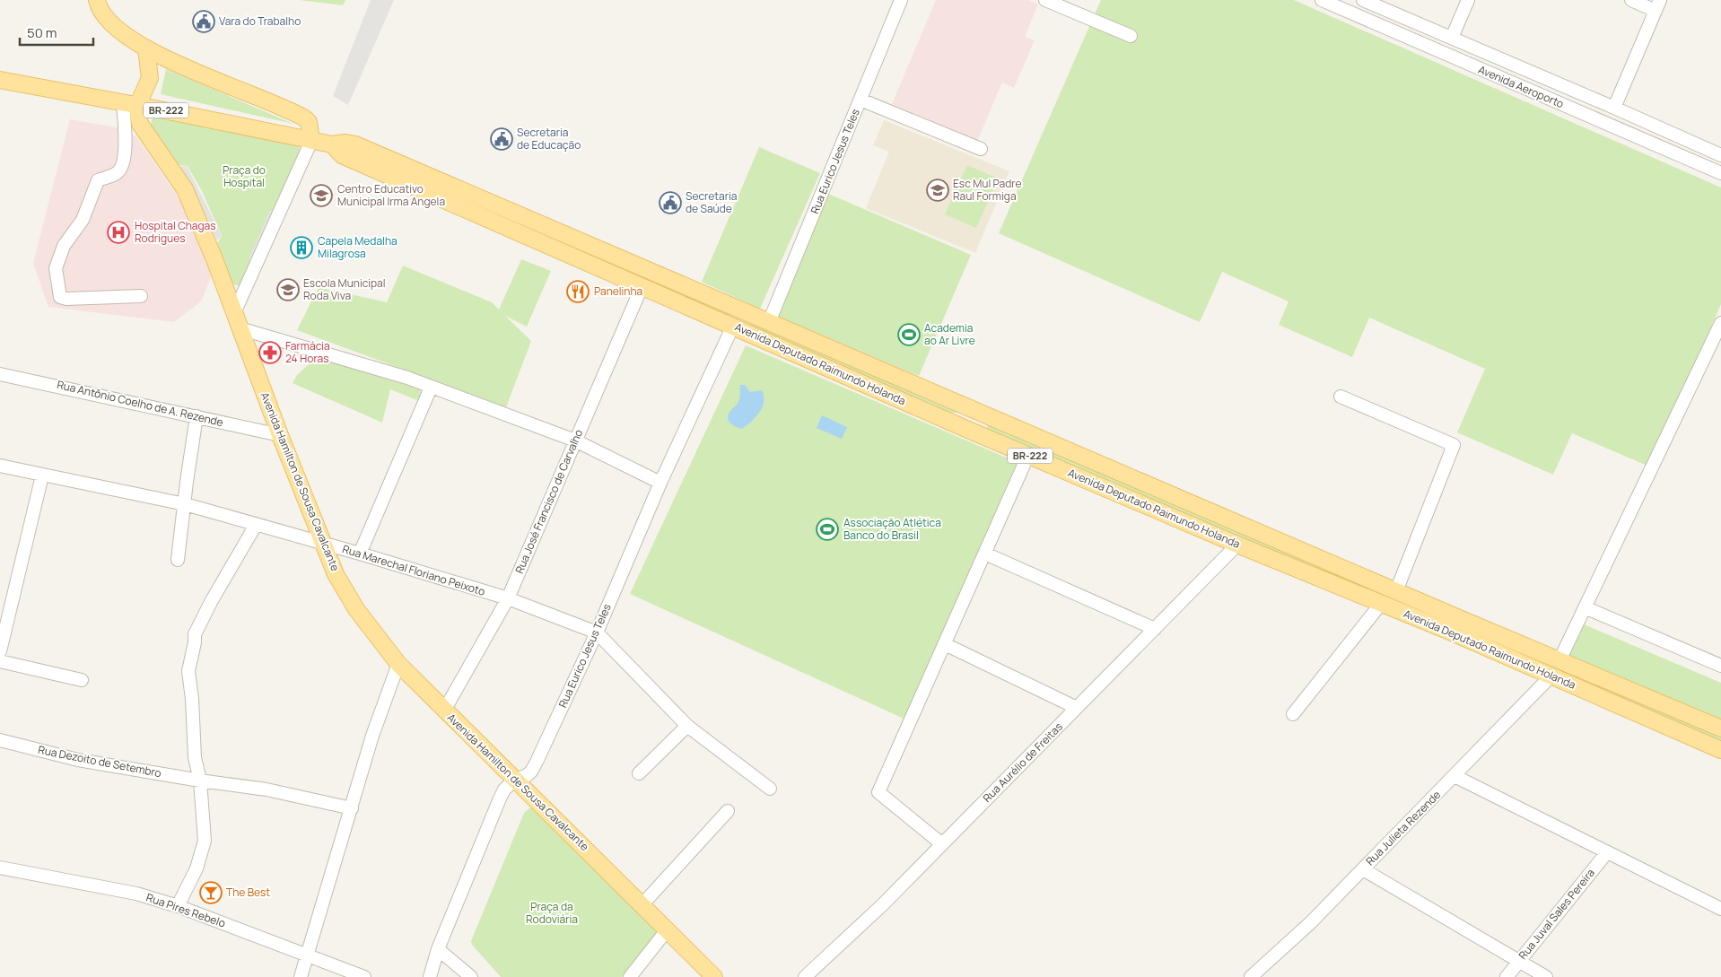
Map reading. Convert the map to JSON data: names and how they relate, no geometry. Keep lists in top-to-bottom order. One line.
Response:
{"streets":{"main road":["BR-222","Avenida Deputado Raimundo Holanda","Avenida Hamilton de Sousa Cavalcante"],"street":["Avenida Aeroporto","Rua Eurico Jesus Teles","Rua Antônio Coelho de A. Rezende","Rua José Francisco de Carvalho","Rua Marechal Floriano Peixoto","Rua Dezoito de Setembro","Rua Aurélio de Freitas","Rua Julieta Rezende","Rua Pires Rebelo","Rua Juval Sales Pereira"]},"crossings":[["BR-222","Avenida Deputado Raimundo Holanda"],["BR-222","Avenida Hamilton de Sousa Cavalcante"],["Rua Eurico Jesus Teles","Avenida Deputado Raimundo Holanda"],["Rua Eurico Jesus Teles","Avenida Hamilton de Sousa Cavalcante"],["Rua Eurico Jesus Teles","Rua Marechal Floriano Peixoto"],["Avenida Deputado Raimundo Holanda","Rua José Francisco de Carvalho"],["Avenida Deputado Raimundo Holanda","Rua Aurélio de Freitas"],["Avenida Deputado Raimundo Holanda","Rua Julieta Rezende"],["Rua Antônio Coelho de A. Rezende","Avenida Hamilton de Sousa Cavalcante"],["Avenida Hamilton de Sousa Cavalcante","Rua José Francisco de Carvalho"],["Avenida Hamilton de Sousa Cavalcante","Rua Marechal Floriano Peixoto"],["Rua José Francisco de Carvalho","Rua Marechal Floriano Peixoto"]],"parks":["Praça do Hospital","Praça da Rodoviária"],"places":{"public building":["Vara do Trabalho","Secretaria de Educação","Secretaria de Saúde"],"school or university":["Esc Mul Padre Raul Formiga","Centro Educativo Municipal Irma Angela","Escola Municipal Roda Viva"],"hospital":["Hospital Chagas Rodrigues"],"building":["Capela Medalha Milagrosa"],"restaurant":["Panelinha"],"sports":["Academia ao Ar Livre","Associação Atlética Banco do Brasil"],"pharmacy":["Farmácia 24 Horas"],"bar":["The Best"]},"scale_bar":"50 m"}
